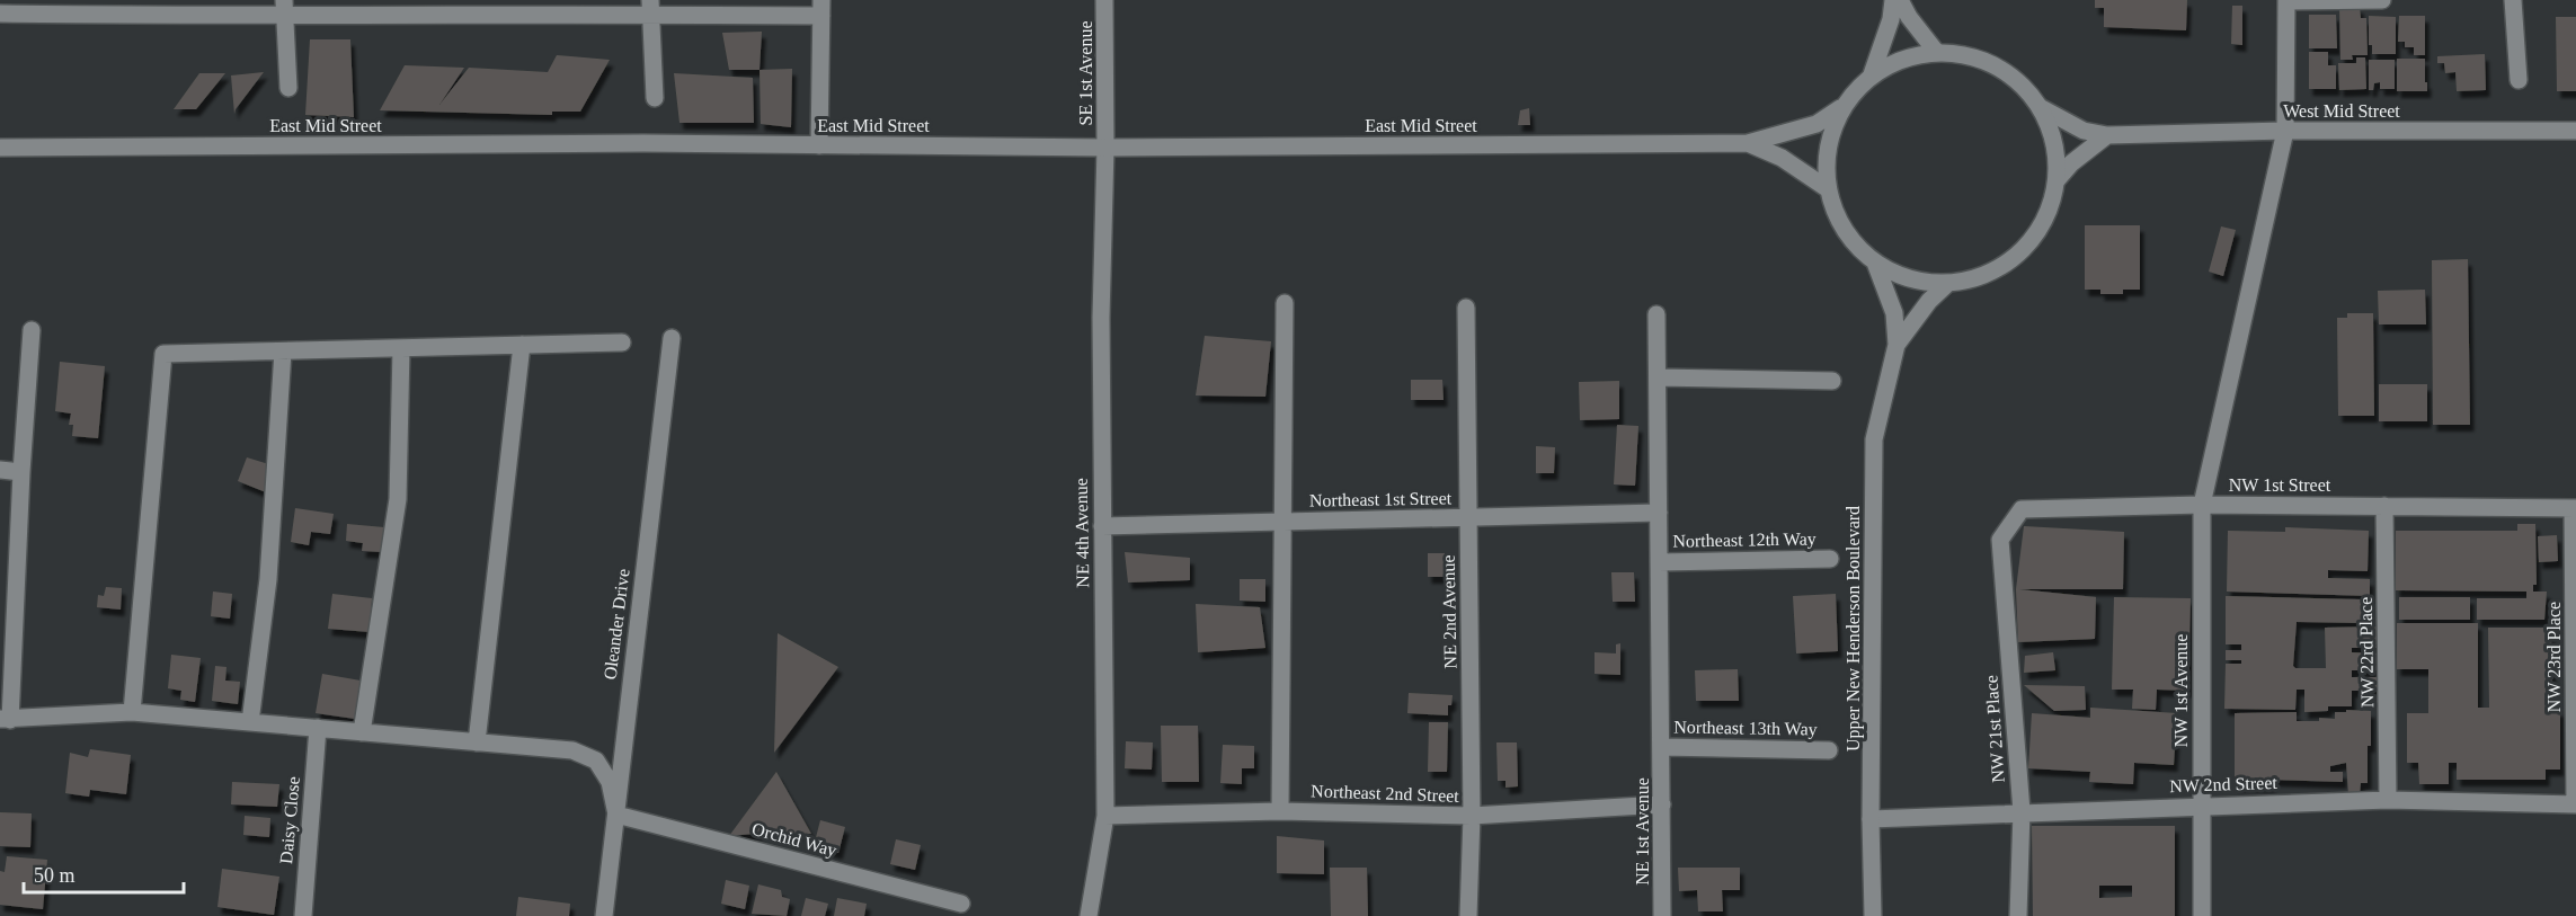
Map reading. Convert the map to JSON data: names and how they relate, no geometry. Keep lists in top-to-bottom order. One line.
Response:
{"streets":{"street":["SE 1st Avenue","West Mid Street","East Mid Street","NW 1st Street","Northeast 1st Street","NE 4th Avenue","Northeast 12th Way","NE 2nd Avenue","Oleander Drive","Upper New Henderson Boulevard","NW 22rd Place","NW 23rd Place","NW 1st Avenue","Northeast 13th Way","NW 21st Place","NW 2nd Street","Northeast 2nd Street","Daisy Close","NE 1st Avenue","Orchid Way"]},"crossings":[["SE 1st Avenue","East Mid Street"],["SE 1st Avenue","NE 4th Avenue"],["West Mid Street","East Mid Street"],["West Mid Street","Upper New Henderson Boulevard"],["West Mid Street","NW 1st Avenue"],["East Mid Street","NE 4th Avenue"],["East Mid Street","Upper New Henderson Boulevard"],["NW 1st Street","NW 22rd Place"],["NW 1st Street","NW 23rd Place"],["NW 1st Street","NW 1st Avenue"],["NW 1st Street","NW 21st Place"],["Northeast 1st Street","NE 4th Avenue"],["Northeast 1st Street","NE 2nd Avenue"],["Northeast 1st Street","NE 1st Avenue"],["NE 4th Avenue","Northeast 2nd Street"],["Northeast 12th Way","NE 1st Avenue"],["NE 2nd Avenue","Northeast 2nd Street"],["Oleander Drive","Orchid Way"],["Upper New Henderson Boulevard","NW 2nd Street"],["NW 22rd Place","NW 2nd Street"],["NW 23rd Place","NW 2nd Street"],["NW 1st Avenue","NW 2nd Street"],["Northeast 13th Way","NE 1st Avenue"],["NW 21st Place","NW 2nd Street"],["Northeast 2nd Street","NE 1st Avenue"]],"scale_bar":"50 m"}
